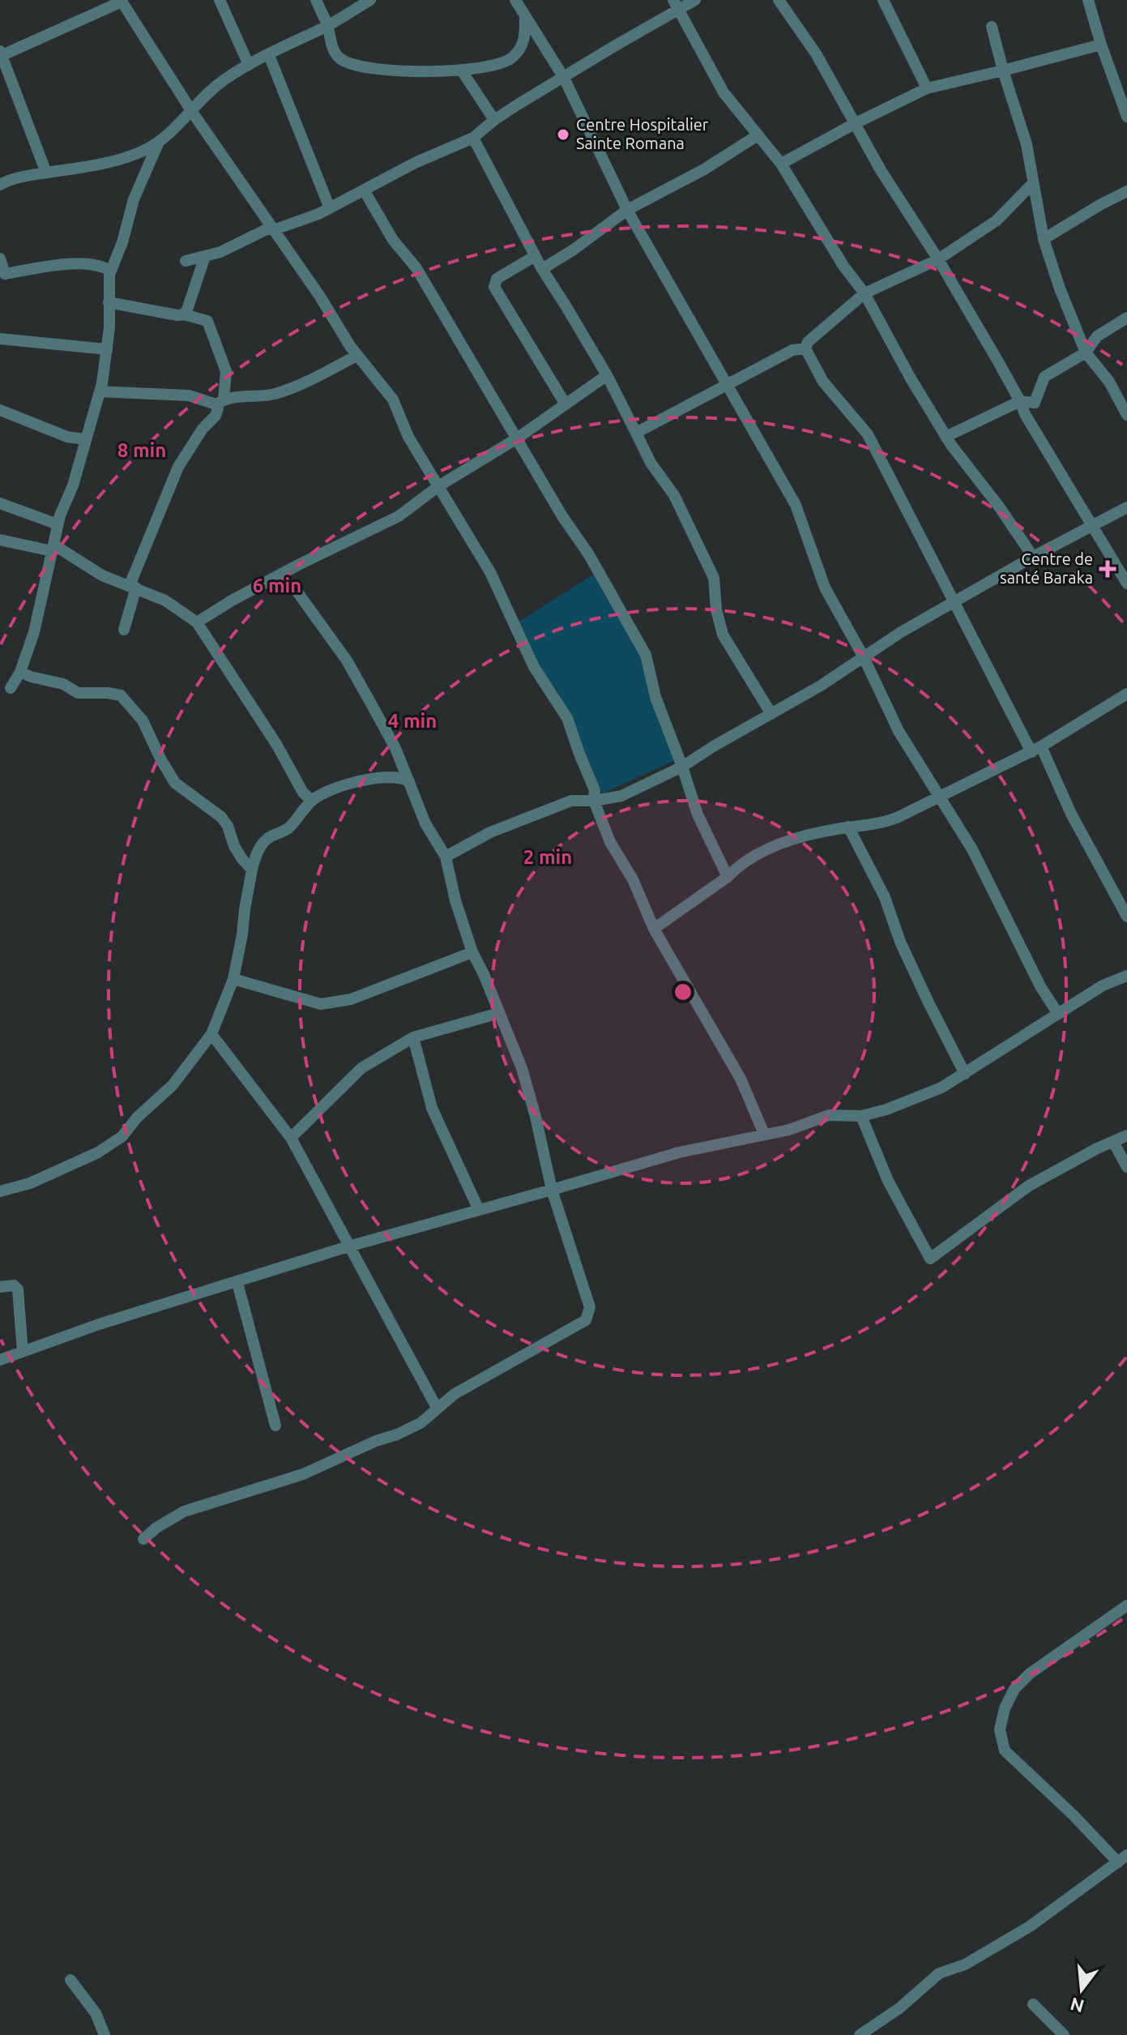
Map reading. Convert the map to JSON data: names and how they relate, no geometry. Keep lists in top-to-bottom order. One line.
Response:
{"places":{"other":["Centre Hospitalier Sainte Romana"],"health":["Centre de santé Baraka"]},"north":"bottom","rings":["8 min","6 min","4 min","2 min"]}
